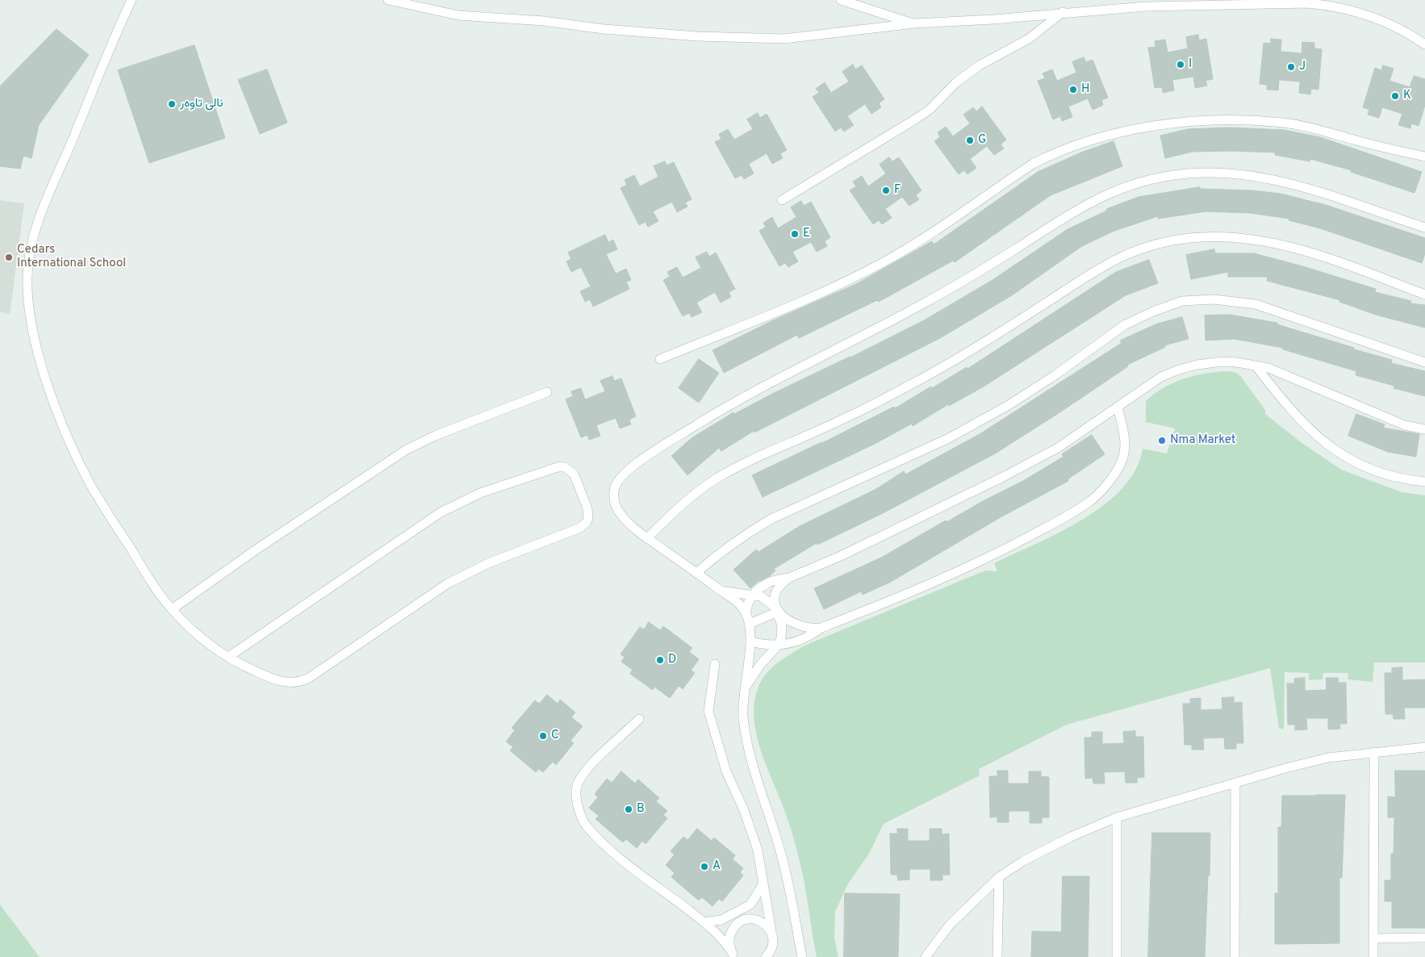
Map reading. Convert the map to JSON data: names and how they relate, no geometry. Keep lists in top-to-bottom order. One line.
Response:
{"places":["I","J","H","K","نالی تاوەر","G","F","E","Cedars International School","Nma Market","D","C","B","A"]}
